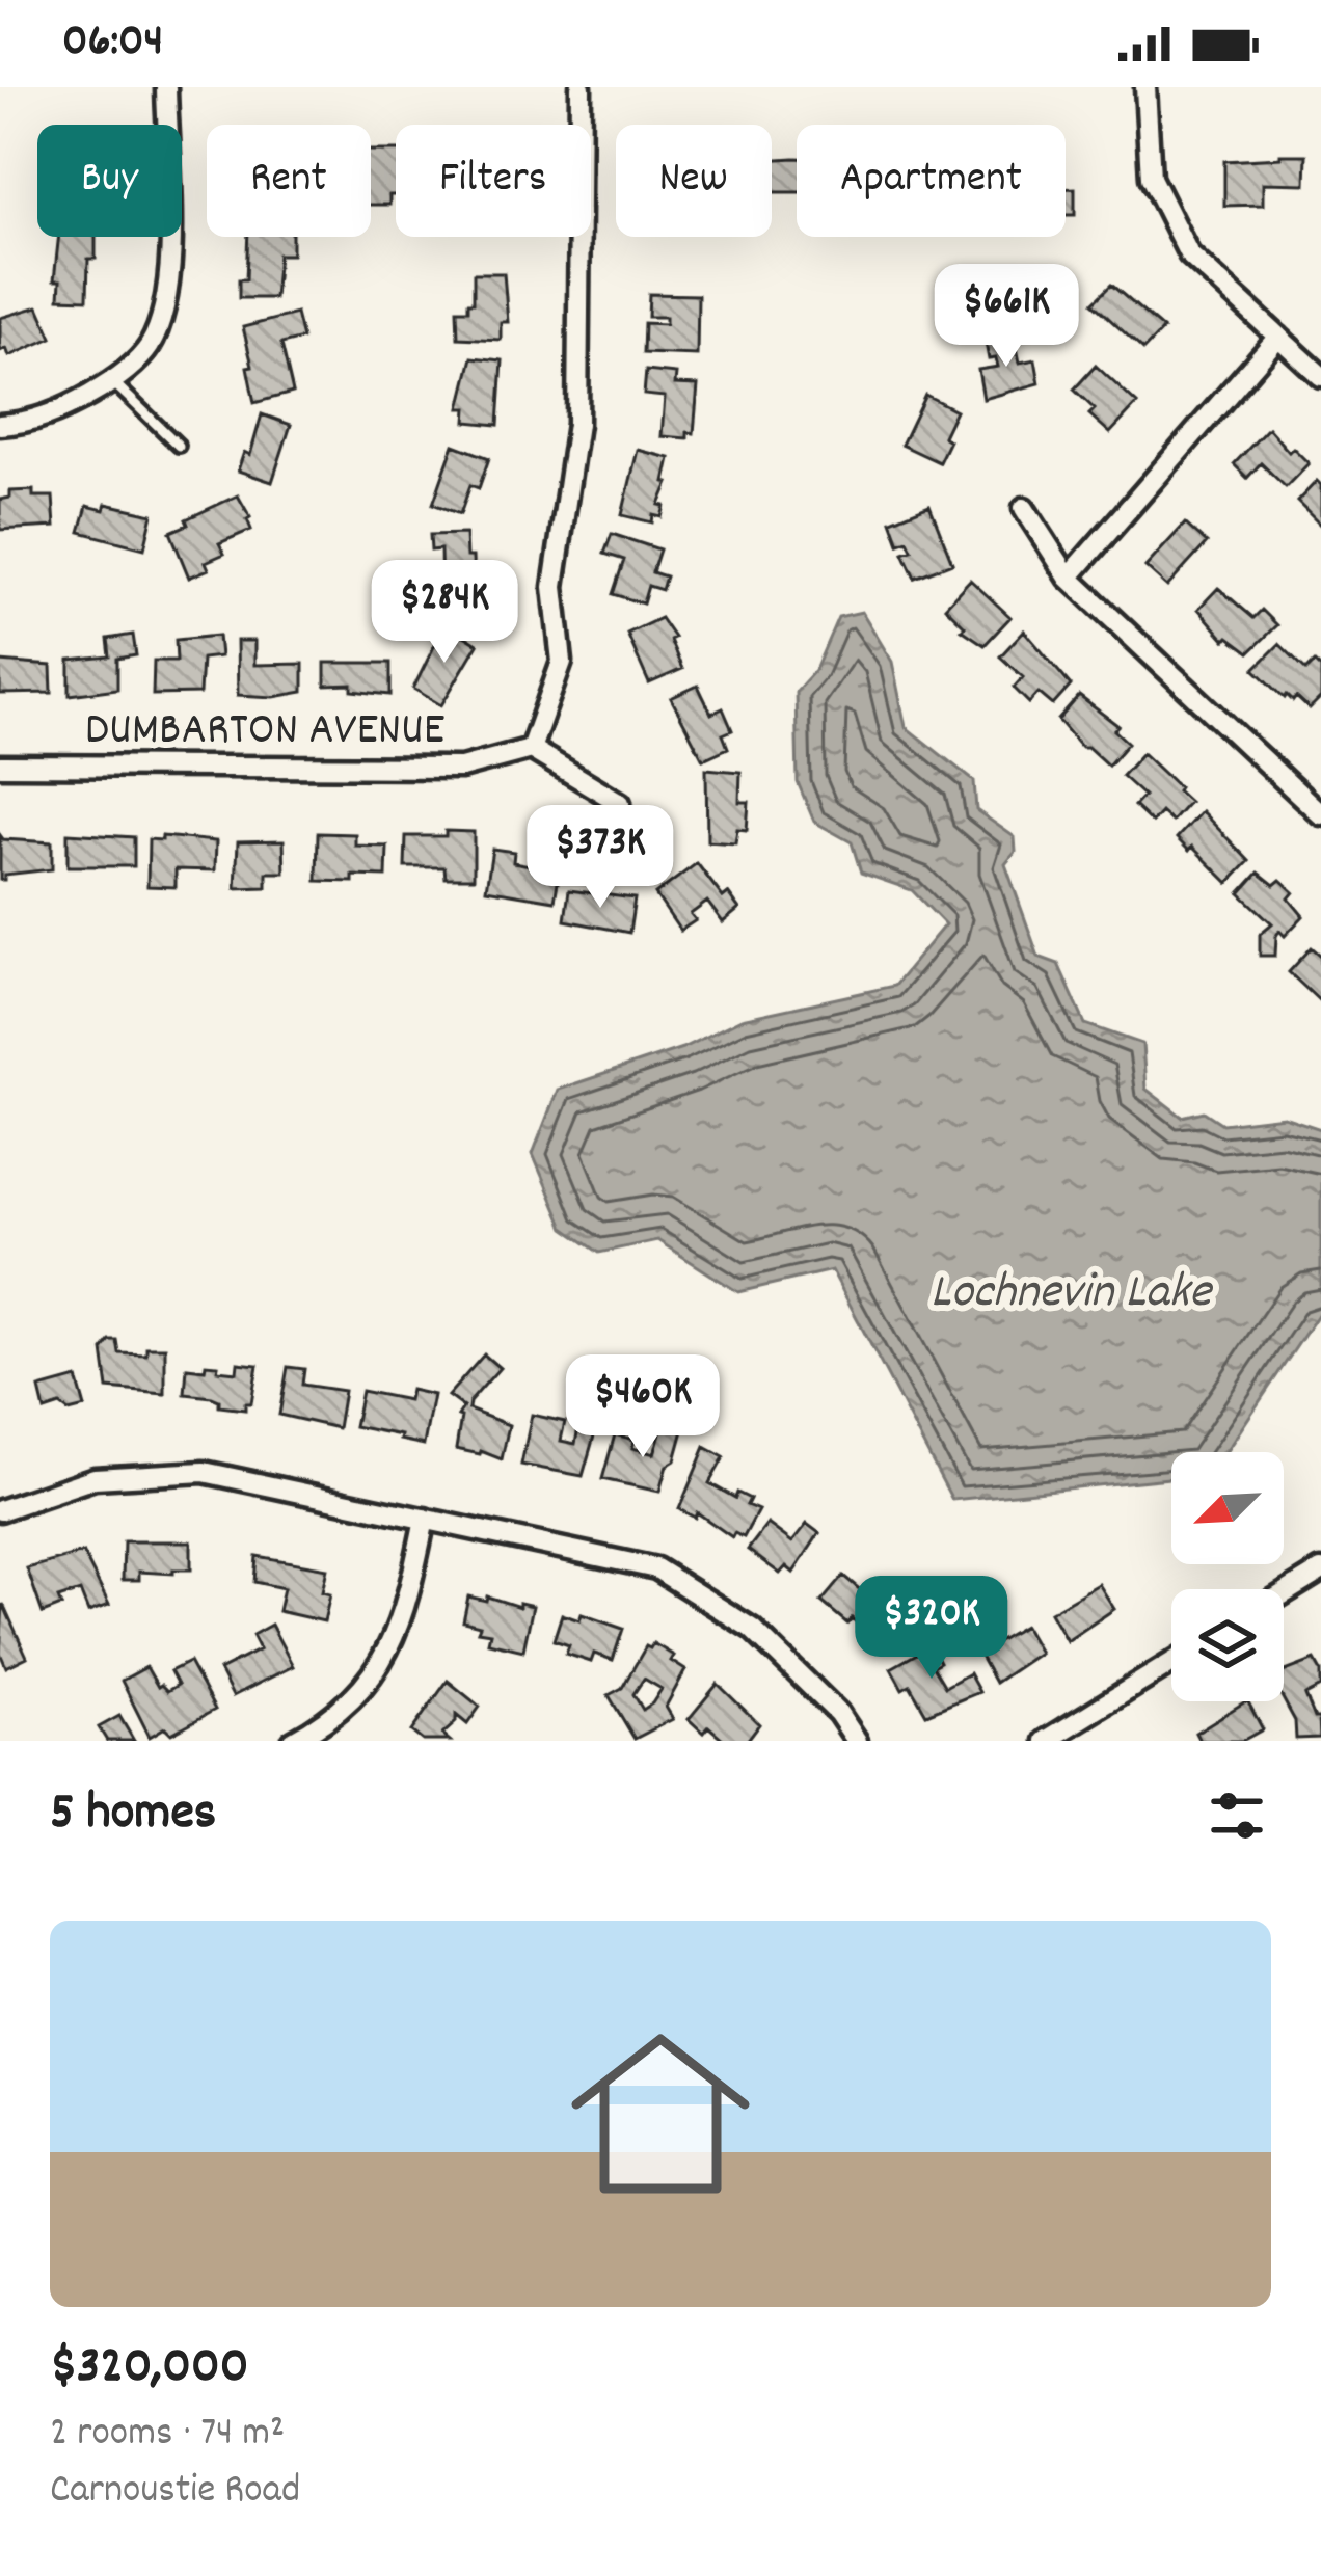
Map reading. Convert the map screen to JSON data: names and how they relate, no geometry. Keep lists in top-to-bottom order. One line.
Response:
{"streets":{"street":["DUMBARTON AVENUE"]},"water":["Lochnevin Lake"],"north":"bottom left","page":{"status":"06:04","chip":["Buy","Rent","Filters","New","Apartment"],"price":["$661K","$284K","$373K","$460K","$320K"],"heading":"5 homes","list":[{"name":"$320,000","note":"2 rooms · 74 m² · Carnoustie Road"}]}}
